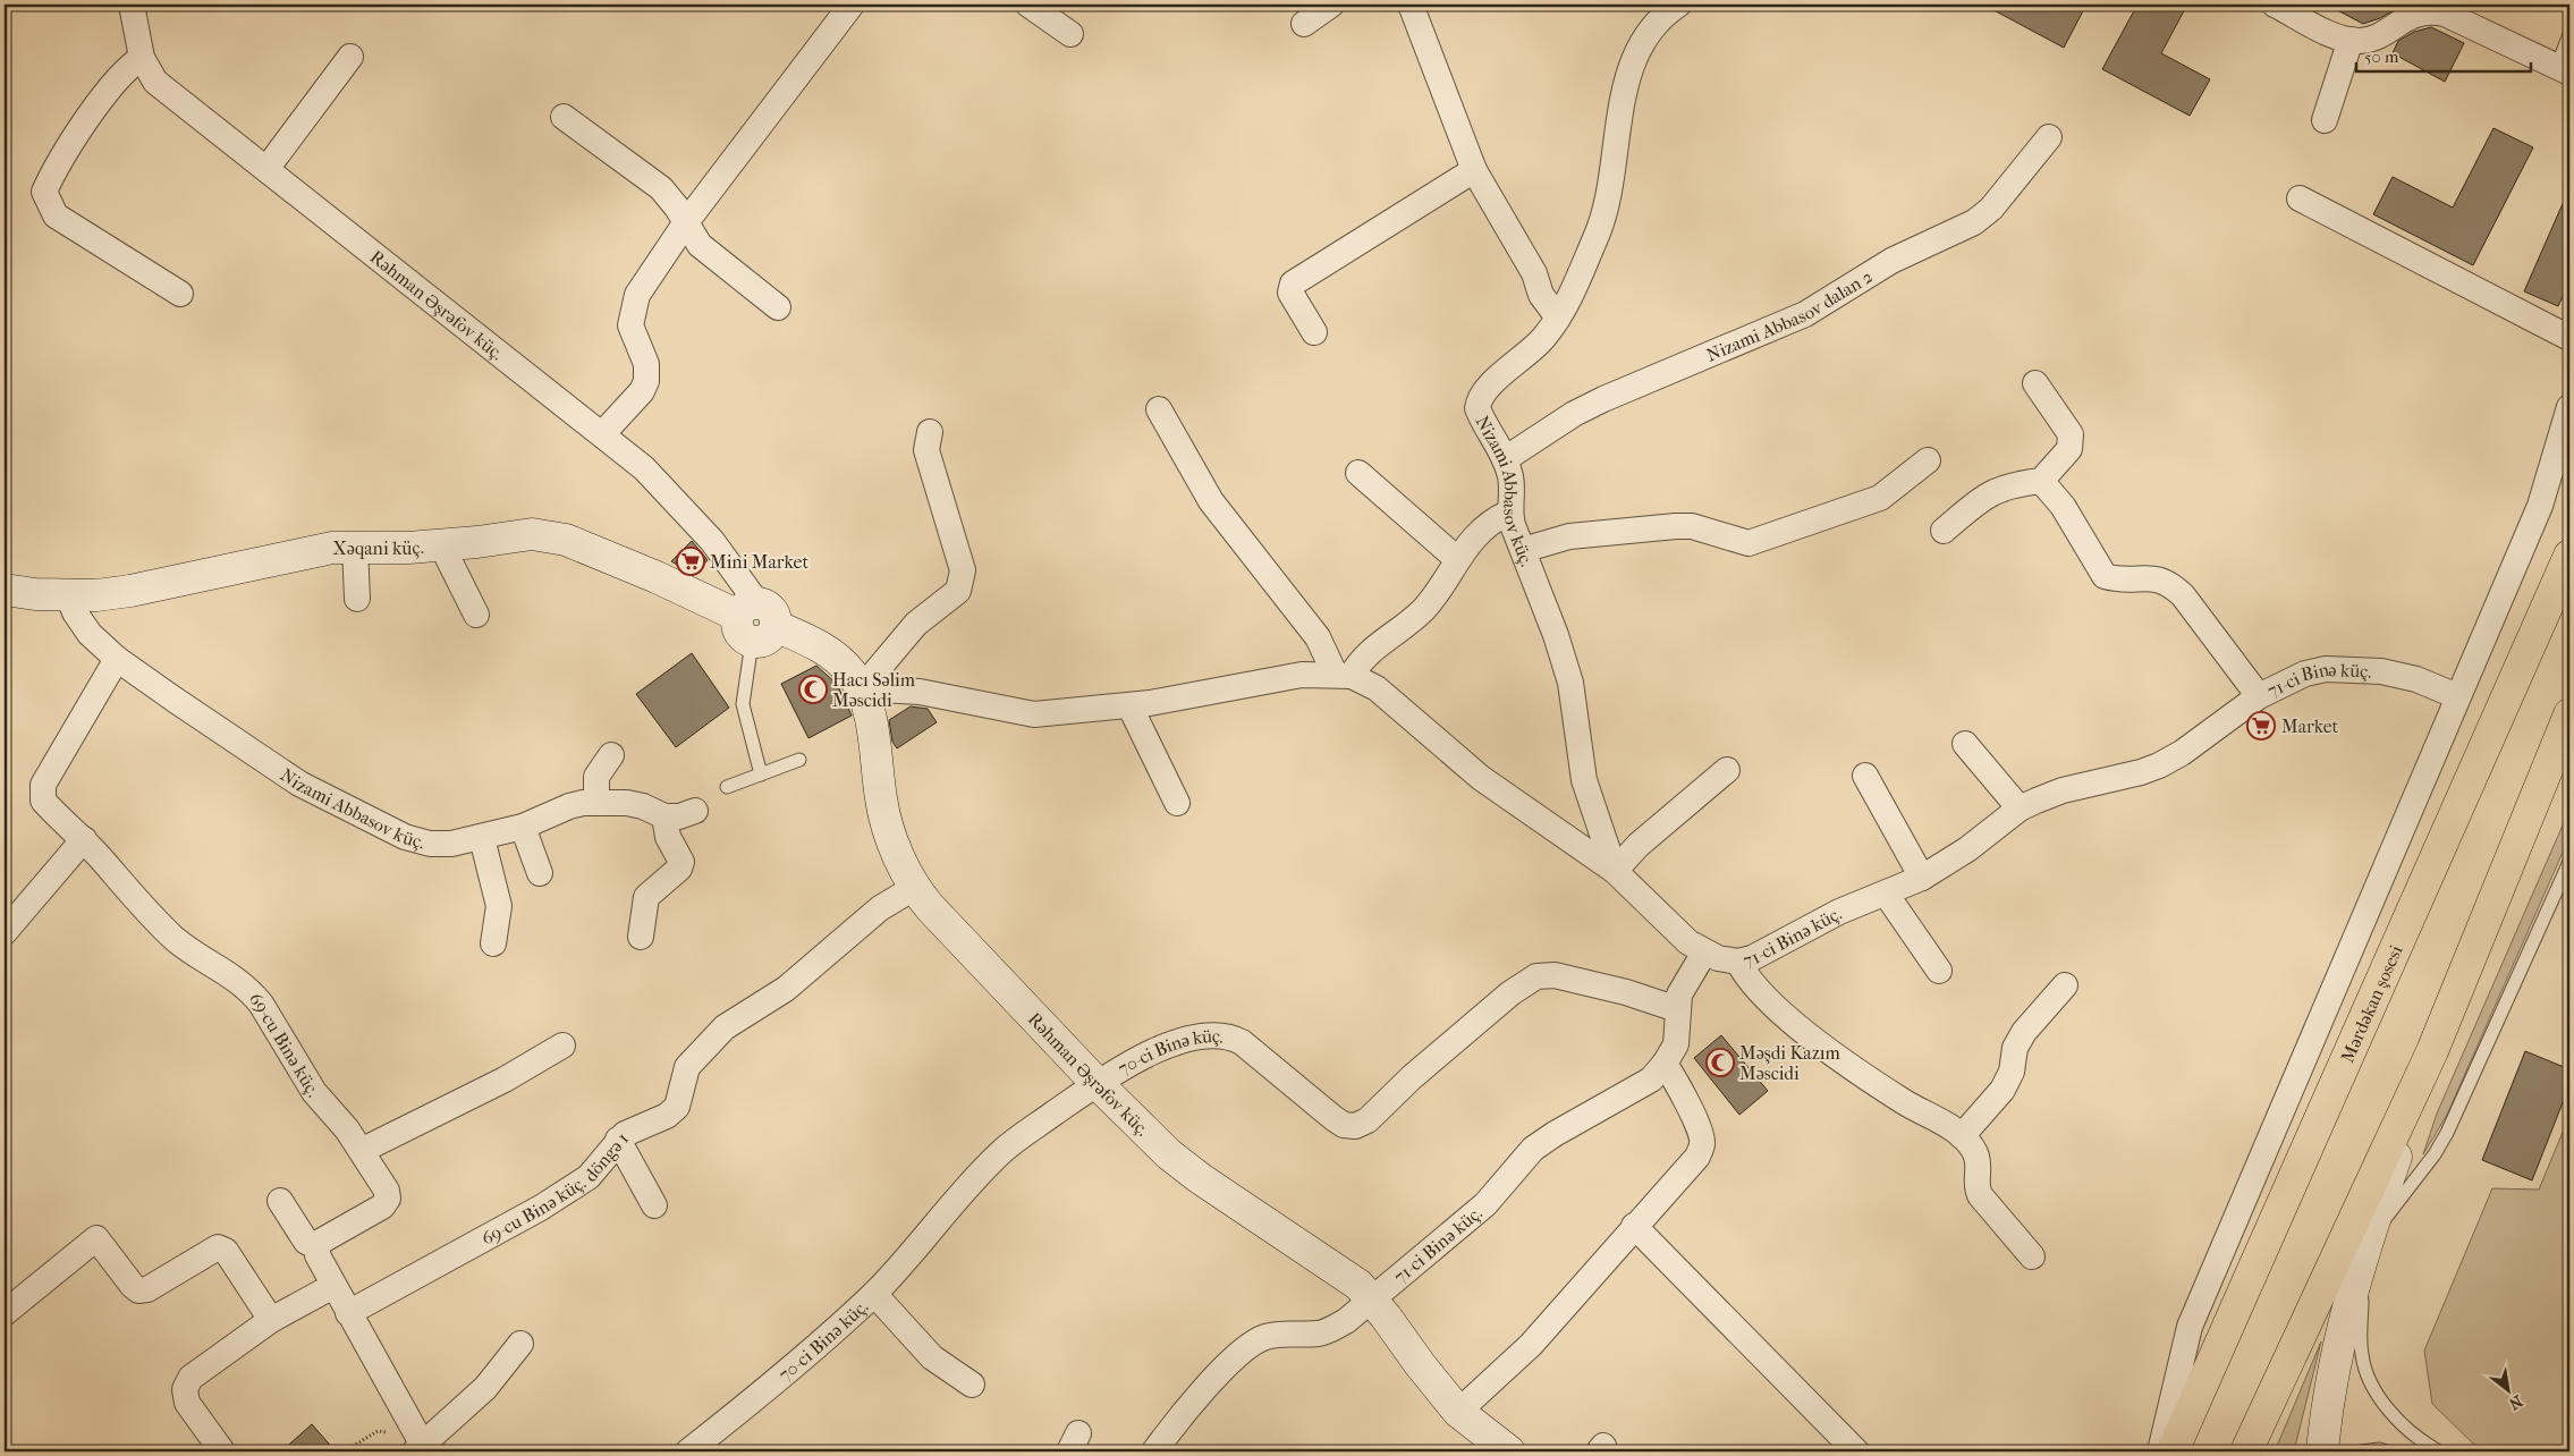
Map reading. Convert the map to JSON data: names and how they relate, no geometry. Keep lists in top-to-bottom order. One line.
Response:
{"streets":{"highway":["Mərdəkan şosesi"],"street":["Rəhman Əşrəfov küç.","Nizami Abbasov dalan 2","Nizami Abbasov küç.","Xəqani küç.","71-ci Binə küç.","69-cu Binə küç.","70-ci Binə küç.","69-cu Binə küç. döngə 1"]},"crossings":[["Rəhman Əşrəfov küç.","Xəqani küç."],["Rəhman Əşrəfov küç.","71-ci Binə küç."],["Rəhman Əşrəfov küç.","70-ci Binə küç."],["Rəhman Əşrəfov küç.","69-cu Binə küç. döngə 1"],["Nizami Abbasov dalan 2","Nizami Abbasov küç."],["Nizami Abbasov küç.","Xəqani küç."],["Nizami Abbasov küç.","71-ci Binə küç."],["Nizami Abbasov küç.","69-cu Binə küç."],["71-ci Binə küç.","70-ci Binə küç."]],"places":{"supermarket":["Mini Market","Market"],"mosque":["Hacı Səlim Məscidi","Məşdi Kazım Məscidi"]},"scale_bar":"50 m","north":"bottom right"}
